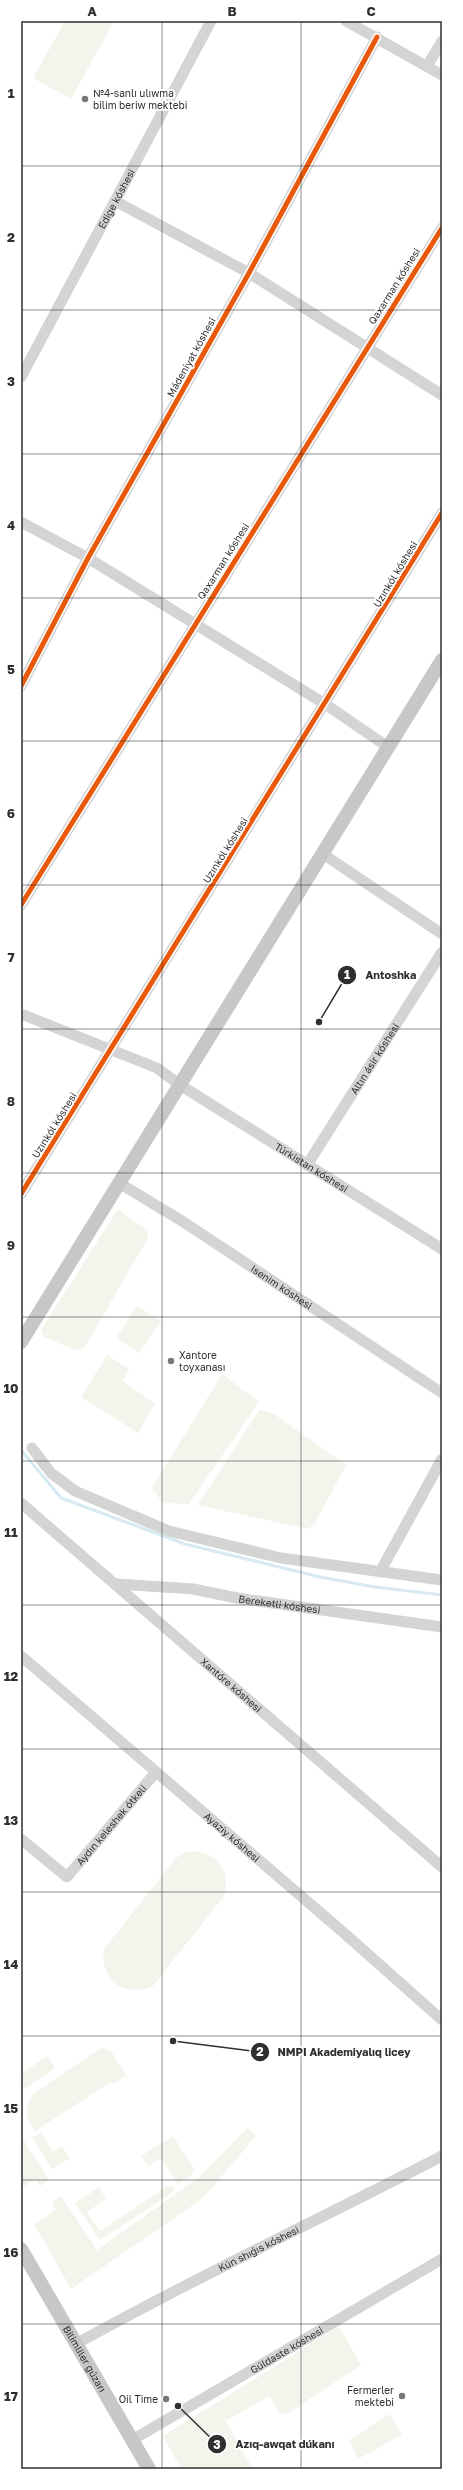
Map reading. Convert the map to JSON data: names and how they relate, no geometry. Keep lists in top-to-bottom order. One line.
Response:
{"streets":{"main road":["Bilimliler gúzarı"],"street":["Edige kóshesi","Qaxarman kóshesi","Mádeniyat kóshesi","Uzınkól kóshesi","Altın ásir kóshesi","Túrkistan kóshesi","Isenim kóshesi","Bereketli kóshesi","Xantóre kóshesi","Aydın keleshek ótkeli","Ayaziy kóshesi","Kún shıǵıs kóshesi","Gúldaste kóshesi"]},"crossings":[["Uzınkól kóshesi","Túrkistan kóshesi"],["Altın ásir kóshesi","Túrkistan kóshesi"],["Bereketli kóshesi","Xantóre kóshesi"],["Aydın keleshek ótkeli","Ayaziy kóshesi"],["Kún shıǵıs kóshesi","Bilimliler gúzarı"],["Gúldaste kóshesi","Bilimliler gúzarı"]],"places":["№4-sanlı ulıwma bilim beriw mektebi","Antoshka","Xantore toyxanası","NMPI Akademiyalıq licey","Fermerler mektebi","Oil Time","Azıq-awqat dúkanı"],"grid":{"columns":["A","B","C"],"rows":["1","2","3","4","5","6","7","8","9","10","11","12","13","14","15","16","17"]}}
